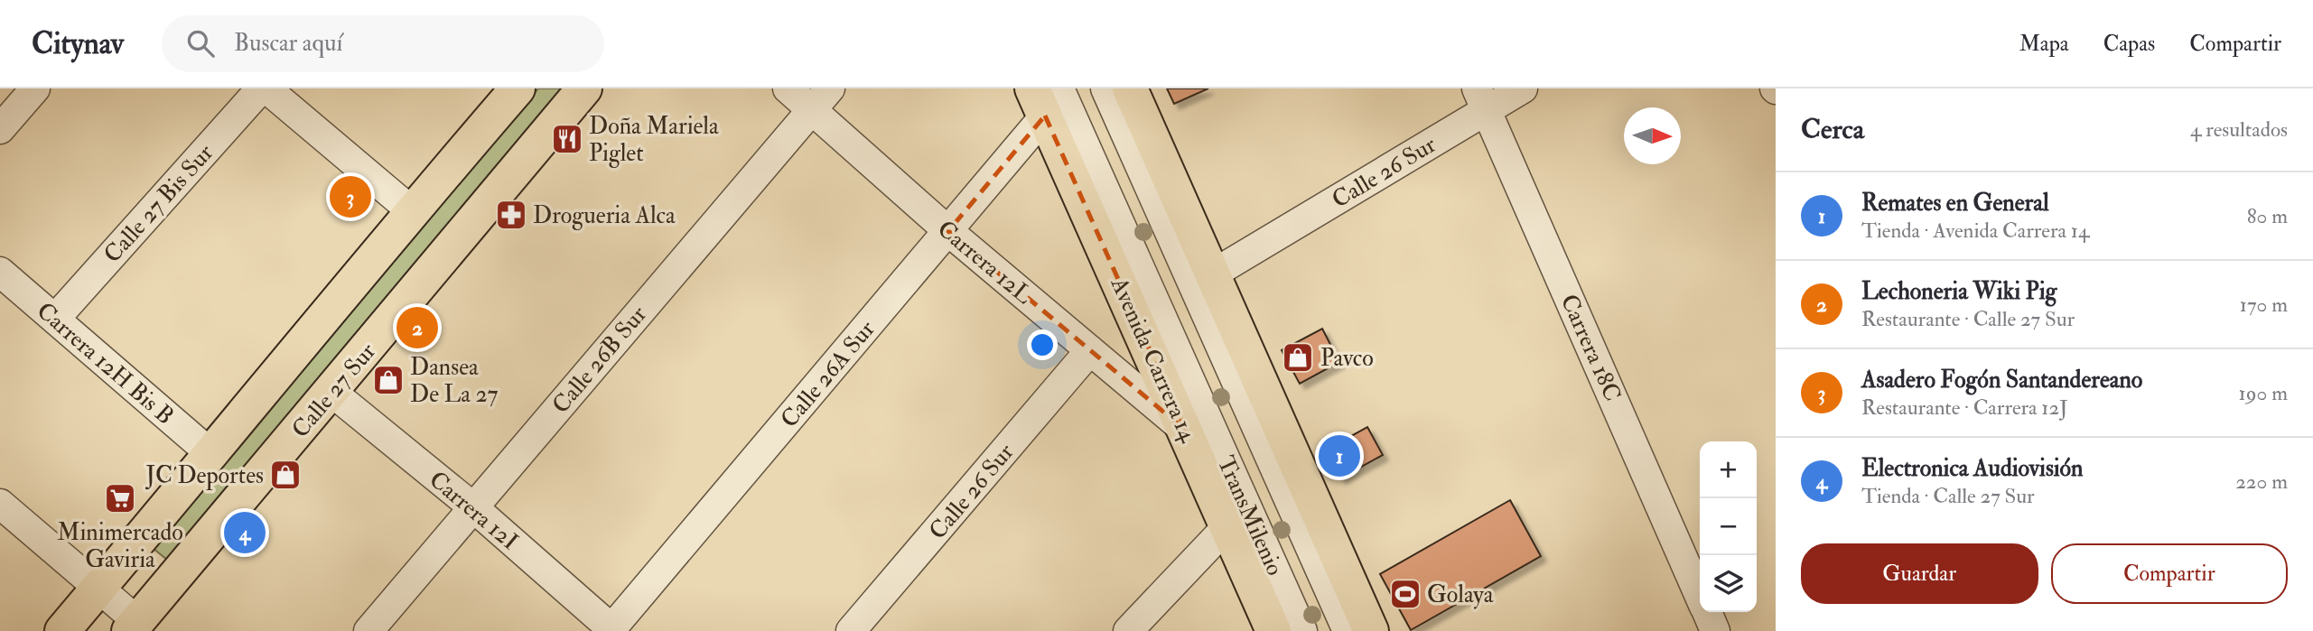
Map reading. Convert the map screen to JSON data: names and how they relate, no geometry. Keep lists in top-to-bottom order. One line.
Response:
{"streets":{"main road":["Avenida Carrera 14","Calle 27 Sur"],"street":["Calle 26 Sur","Calle 27 Bis Sur","Carrera 12L","Carrera 18C","Calle 26B Sur","Carrera 12H Bis B","Calle 26A Sur","Carrera 12I","TransMilenio"]},"crossings":[["Calle 26 Sur","Carrera 12L"],["Calle 26 Sur","Carrera 18C"],["Calle 27 Bis Sur","Carrera 12H Bis B"],["Carrera 12L","Calle 26B Sur"],["Carrera 12L","Avenida Carrera 14"],["Carrera 12L","Calle 26A Sur"],["Calle 26B Sur","Carrera 12I"],["Avenida Carrera 14","Calle 26A Sur"],["Avenida Carrera 14","TransMilenio"],["Calle 26A Sur","Carrera 12I"],["Calle 26A Sur","TransMilenio"],["Calle 27 Sur","Carrera 12I"]],"places":{"restaurant":["Doña Mariela Piglet"],"pharmacy":["Drogueria Alca"],"shop":["Pavco","Dansea De La 27","JC Deportes"],"supermarket":["Minimercado Gaviria"],"sports":["Golaya"]},"north":"right","page":{"header":"Citynav","search":"Buscar aquí","nav":["Mapa","Capas","Compartir"],"heading":["Cerca","4 resultados"],"list":[{"mark":"1","name":"Remates en General","note":"Tienda · Avenida Carrera 14","value":"80 m"},{"mark":"2","name":"Lechoneria Wiki Pig","note":"Restaurante · Calle 27 Sur","value":"170 m"},{"mark":"3","name":"Asadero Fogón Santandereano","note":"Restaurante · Carrera 12J","value":"190 m"},{"mark":"4","name":"Electronica Audiovisión","note":"Tienda · Calle 27 Sur","value":"220 m"}],"pins":["3","2","1","4"],"map_buttons":["+","−"],"buttons":["Guardar","Compartir"]}}
